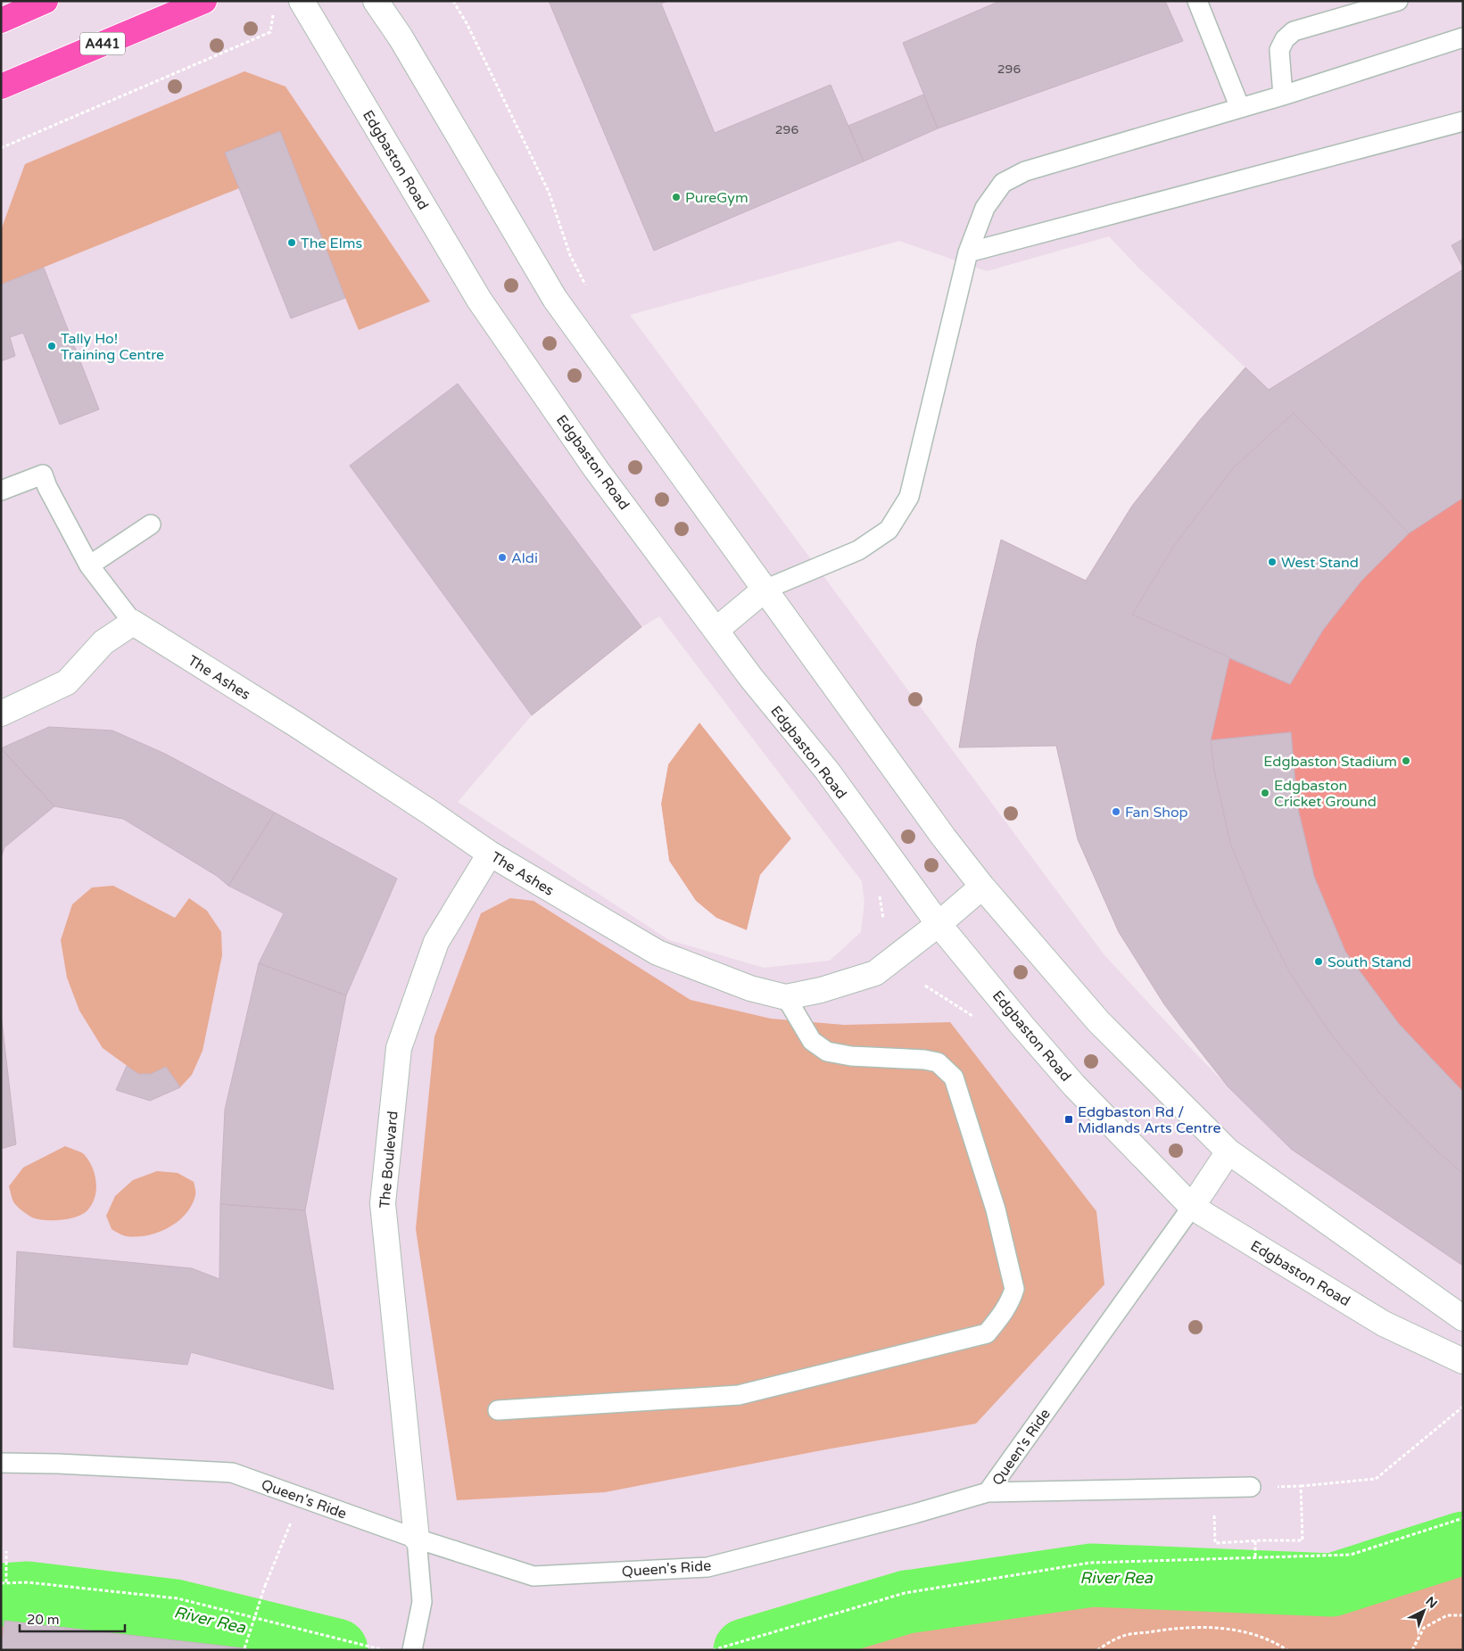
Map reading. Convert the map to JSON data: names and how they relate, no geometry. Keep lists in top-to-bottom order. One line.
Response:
{"streets":{"main road":["A441","Edgbaston Road","The Ashes","The Boulevard"],"lane":["Queen's Ride"]},"crossings":[["Edgbaston Road","The Ashes"],["Edgbaston Road","Queen's Ride"],["The Ashes","The Boulevard"],["The Boulevard","Queen's Ride"]],"water":["River Rea"],"places":{"other":["PureGym","The Elms","Tally Ho! Training Centre","Aldi","West Stand","Edgbaston Stadium","Edgbaston Cricket Ground","Fan Shop","South Stand"],"transit":["Edgbaston Rd / Midlands Arts Centre"]},"house_numbers":["296","296"],"scale_bar":"20 m","north":"top right"}
